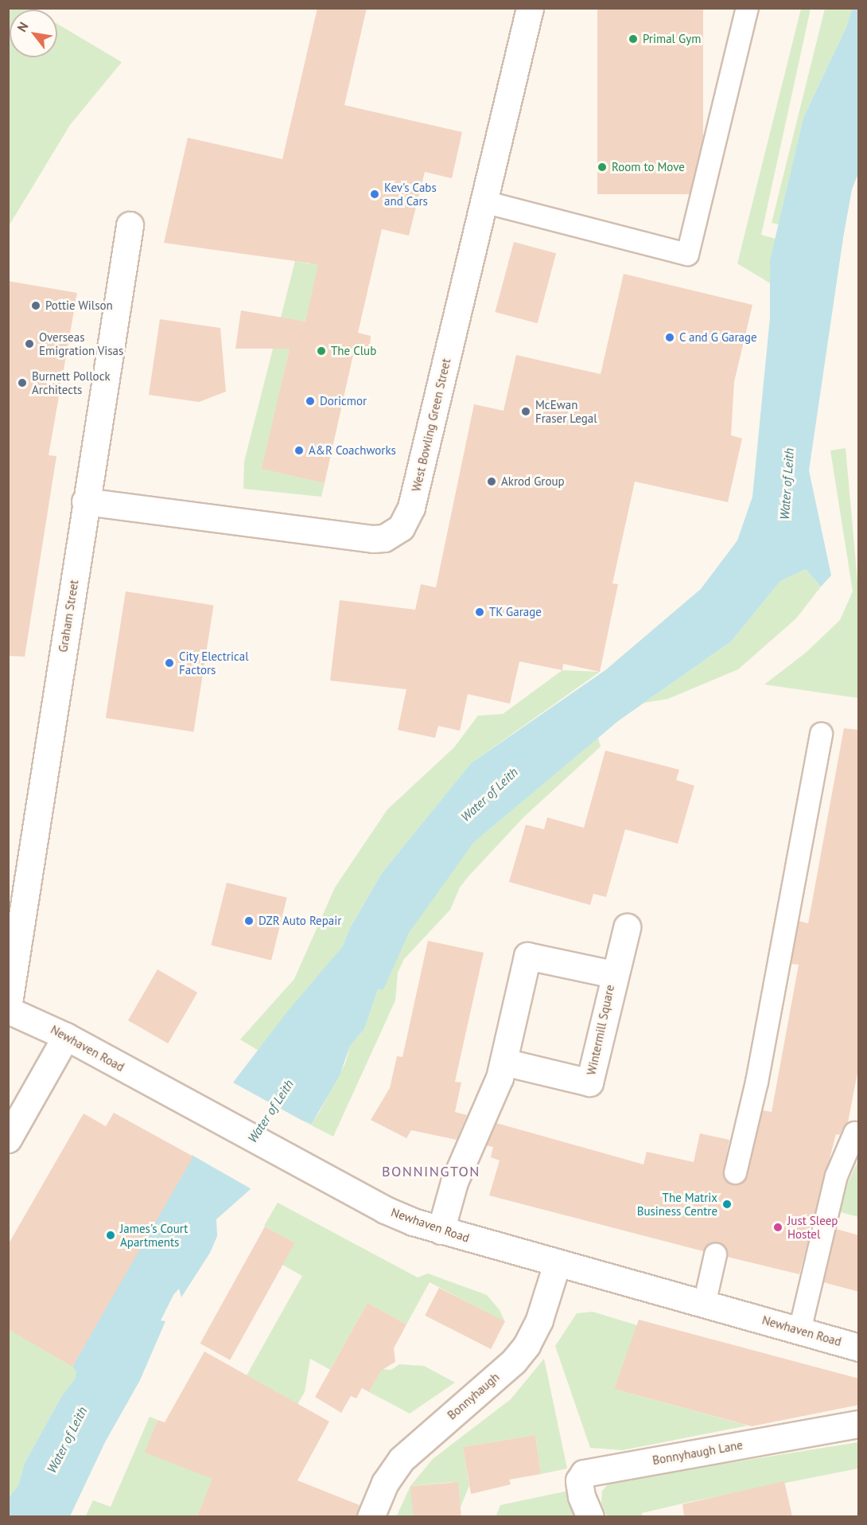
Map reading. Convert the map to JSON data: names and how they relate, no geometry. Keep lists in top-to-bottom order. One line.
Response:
{"streets":{"street":["West Bowling Green Street","Graham Street","Wintermill Square","Newhaven Road","Bonnyhaugh","Bonnyhaugh Lane"]},"crossings":[["West Bowling Green Street","Graham Street"],["Graham Street","Newhaven Road"],["Wintermill Square","Newhaven Road"],["Newhaven Road","Bonnyhaugh"]],"districts":["BONNINGTON"],"water":["Water of Leith"],"places":["Primal Gym","Room to Move","Kev's Cabs and Cars","Pottie Wilson","C and G Garage","Overseas Emigration Visas","The Club","Burnett Pollock Architects","Doricmor","McEwan Fraser Legal","A&R Coachworks","Akrod Group","TK Garage","City Electrical Factors","DZR Auto Repair","The Matrix Business Centre","Just Sleep Hostel","James's Court Apartments"],"north":"top left"}
